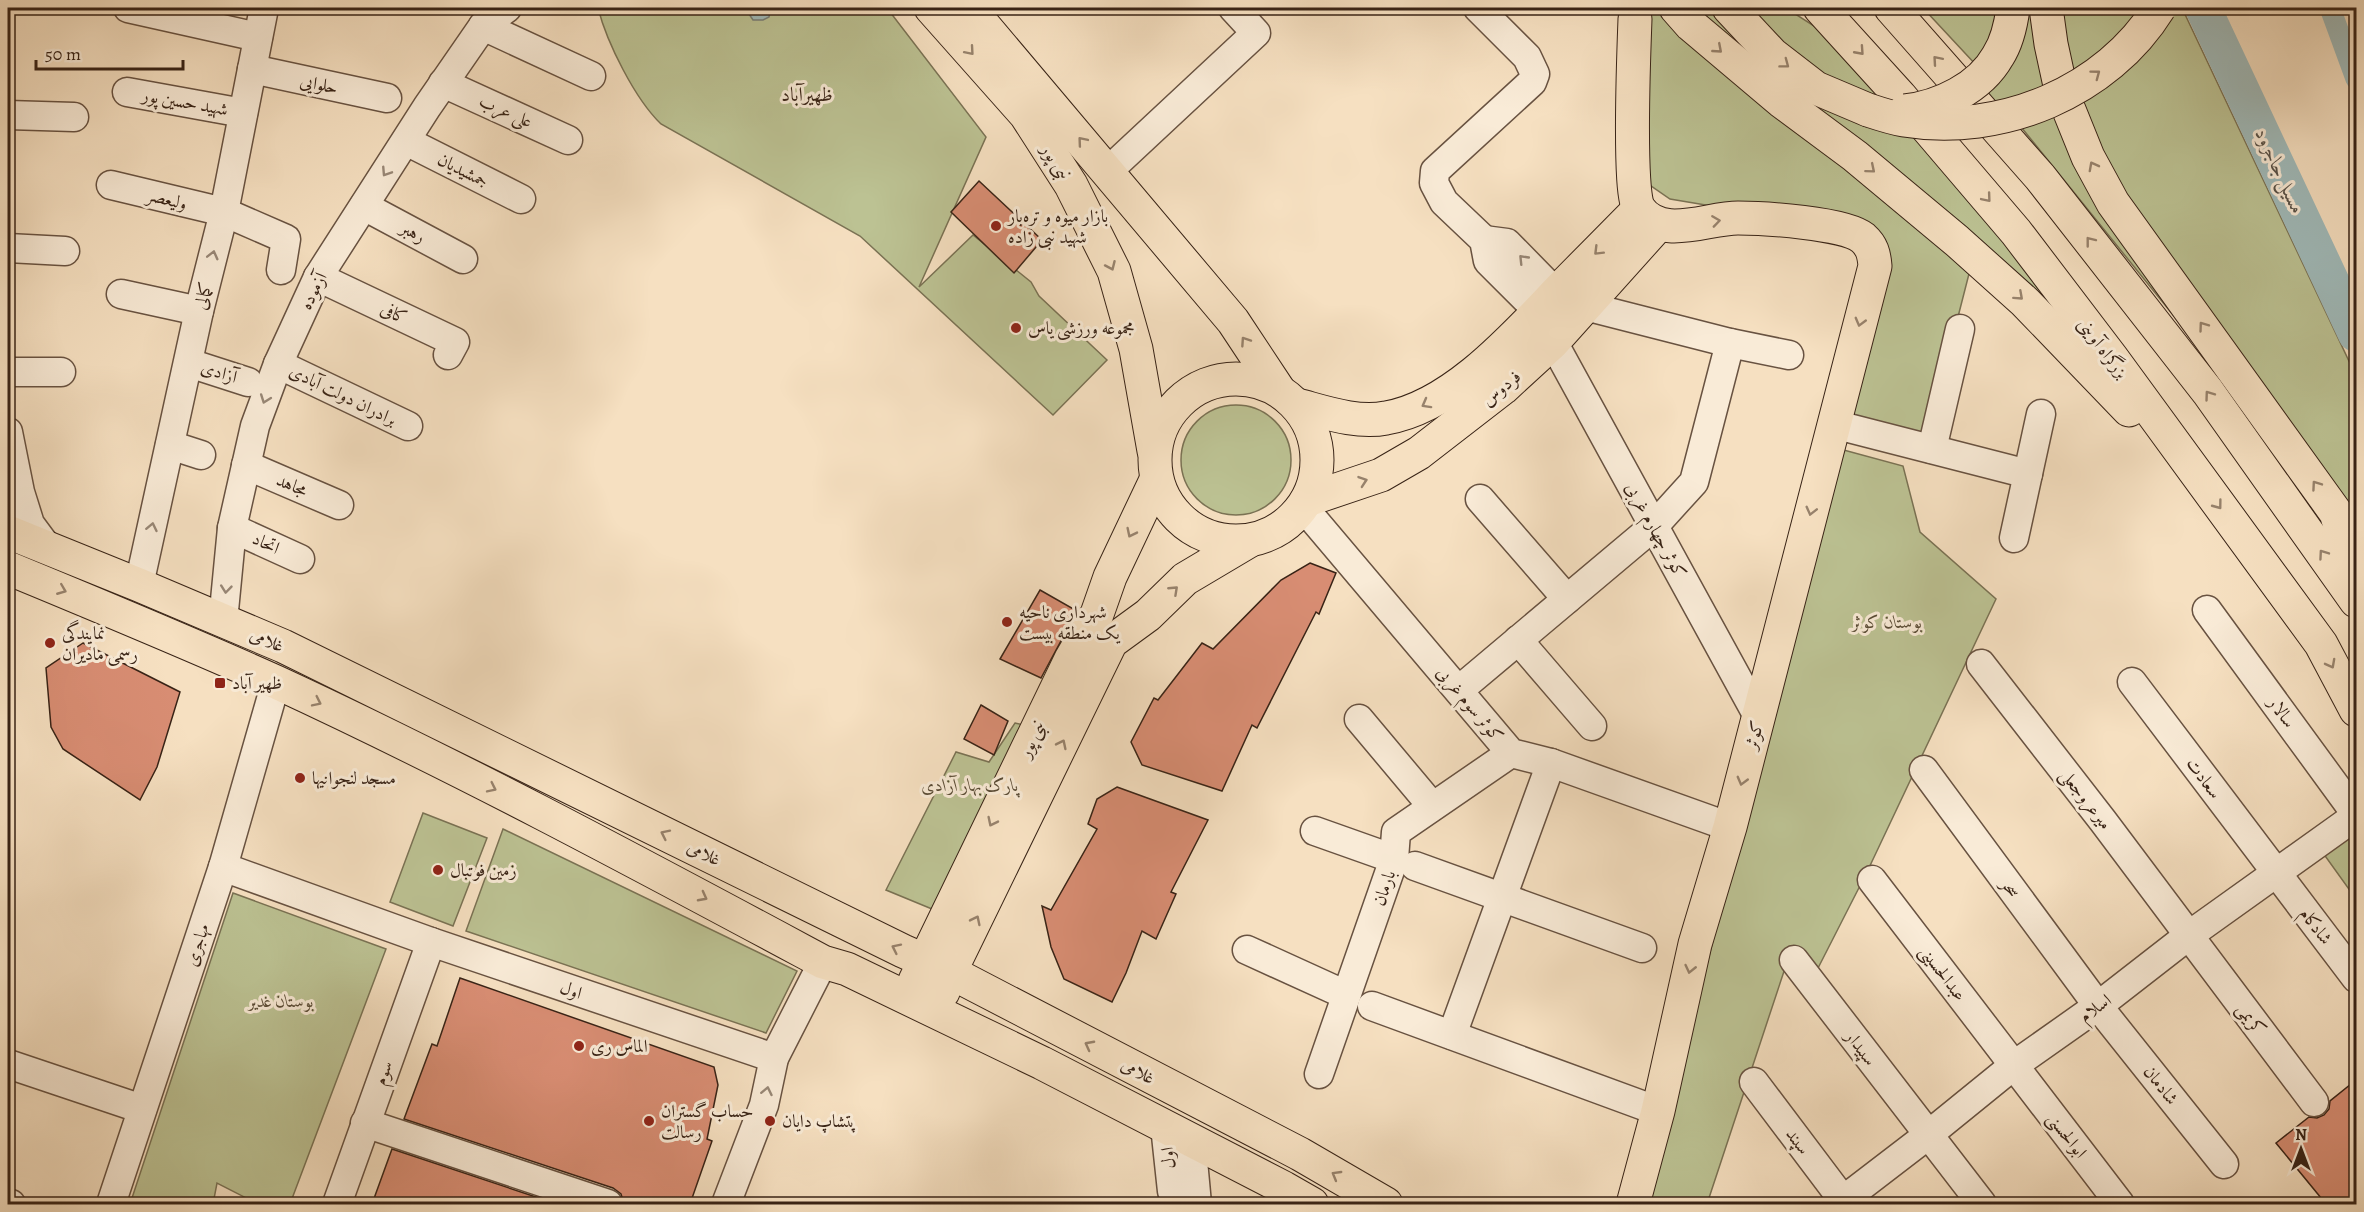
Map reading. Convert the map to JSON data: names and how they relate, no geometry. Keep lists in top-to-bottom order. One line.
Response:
{"streets":{"main road":["نبی پور","بزرگراه آوینی","فردوس","غلامی","کوثر"],"street":["حلوایی","شهید حسین پور","علی عرب","جمشیدیان","ولیعصر","رهبر","آزموده","کمالی","کافی","آزادی","برادران دولت آبادی","مجاهد","کوثر چهارم غربی","اتحاد","کوثر سوم غربی","سالار","سعادت","میرعروجعلی","بارمان","سحر","شادکام","مهاجری","عبدالحسینی","اول","اسلام","کریمی","سپیدار","سوم","شادمان","ابوالحسنی","سپند"]},"crossings":[["حلوایی","کمالی"],["شهید حسین پور","کمالی"],["علی عرب","آزموده"],["نبی پور","فردوس"],["نبی پور","غلامی"],["نبی پور","کوثر سوم غربی"],["جمشیدیان","آزموده"],["ولیعصر","کمالی"],["رهبر","آزموده"],["آزموده","کافی"],["آزموده","برادران دولت آبادی"],["آزموده","مجاهد"],["آزموده","اتحاد"],["آزموده","غلامی"],["کمالی","آزادی"],["کمالی","غلامی"],["فردوس","کوثر چهارم غربی"],["فردوس","کوثر سوم غربی"],["فردوس","کوثر"],["کوثر چهارم غربی","کوثر"],["غلامی","مهاجری"],["غلامی","اول"],["کوثر سوم غربی","کوثر"],["کوثر سوم غربی","بارمان"],["سالار","اسلام"],["سعادت","شادکام"],["سعادت","اسلام"],["میرعروجعلی","اسلام"],["میرعروجعلی","کریمی"],["سحر","اسلام"],["سحر","شادمان"],["شادکام","اسلام"],["مهاجری","اول"],["عبدالحسینی","اسلام"],["عبدالحسینی","ابوالحسنی"],["اول","سوم"],["اسلام","کریمی"],["اسلام","سپیدار"],["اسلام","شادمان"],["اسلام","ابوالحسنی"],["اسلام","سپند"]],"one_way":["آزموده","کمالی"],"districts":["ظهیرآباد"],"water":["مسیل جاجرود"],"parks":["بوستان کوثر","پارک بهار آزادی","بوستان غدیر"],"places":{"other":["بازار میوه و تره‌بار شهید نبی زاده","مجموعه ورزشی یاس","شهرداری ناحیه یک منطقه بیست","نمایندگی رسمی مادیران","مسجد لنجوانیها","زمین فوتبال","الماس ری","حساب گستران رسالت","پتشاپ دایان"],"transit":["ظهیر آباد"]},"scale_bar":"50 m","north":"top"}
